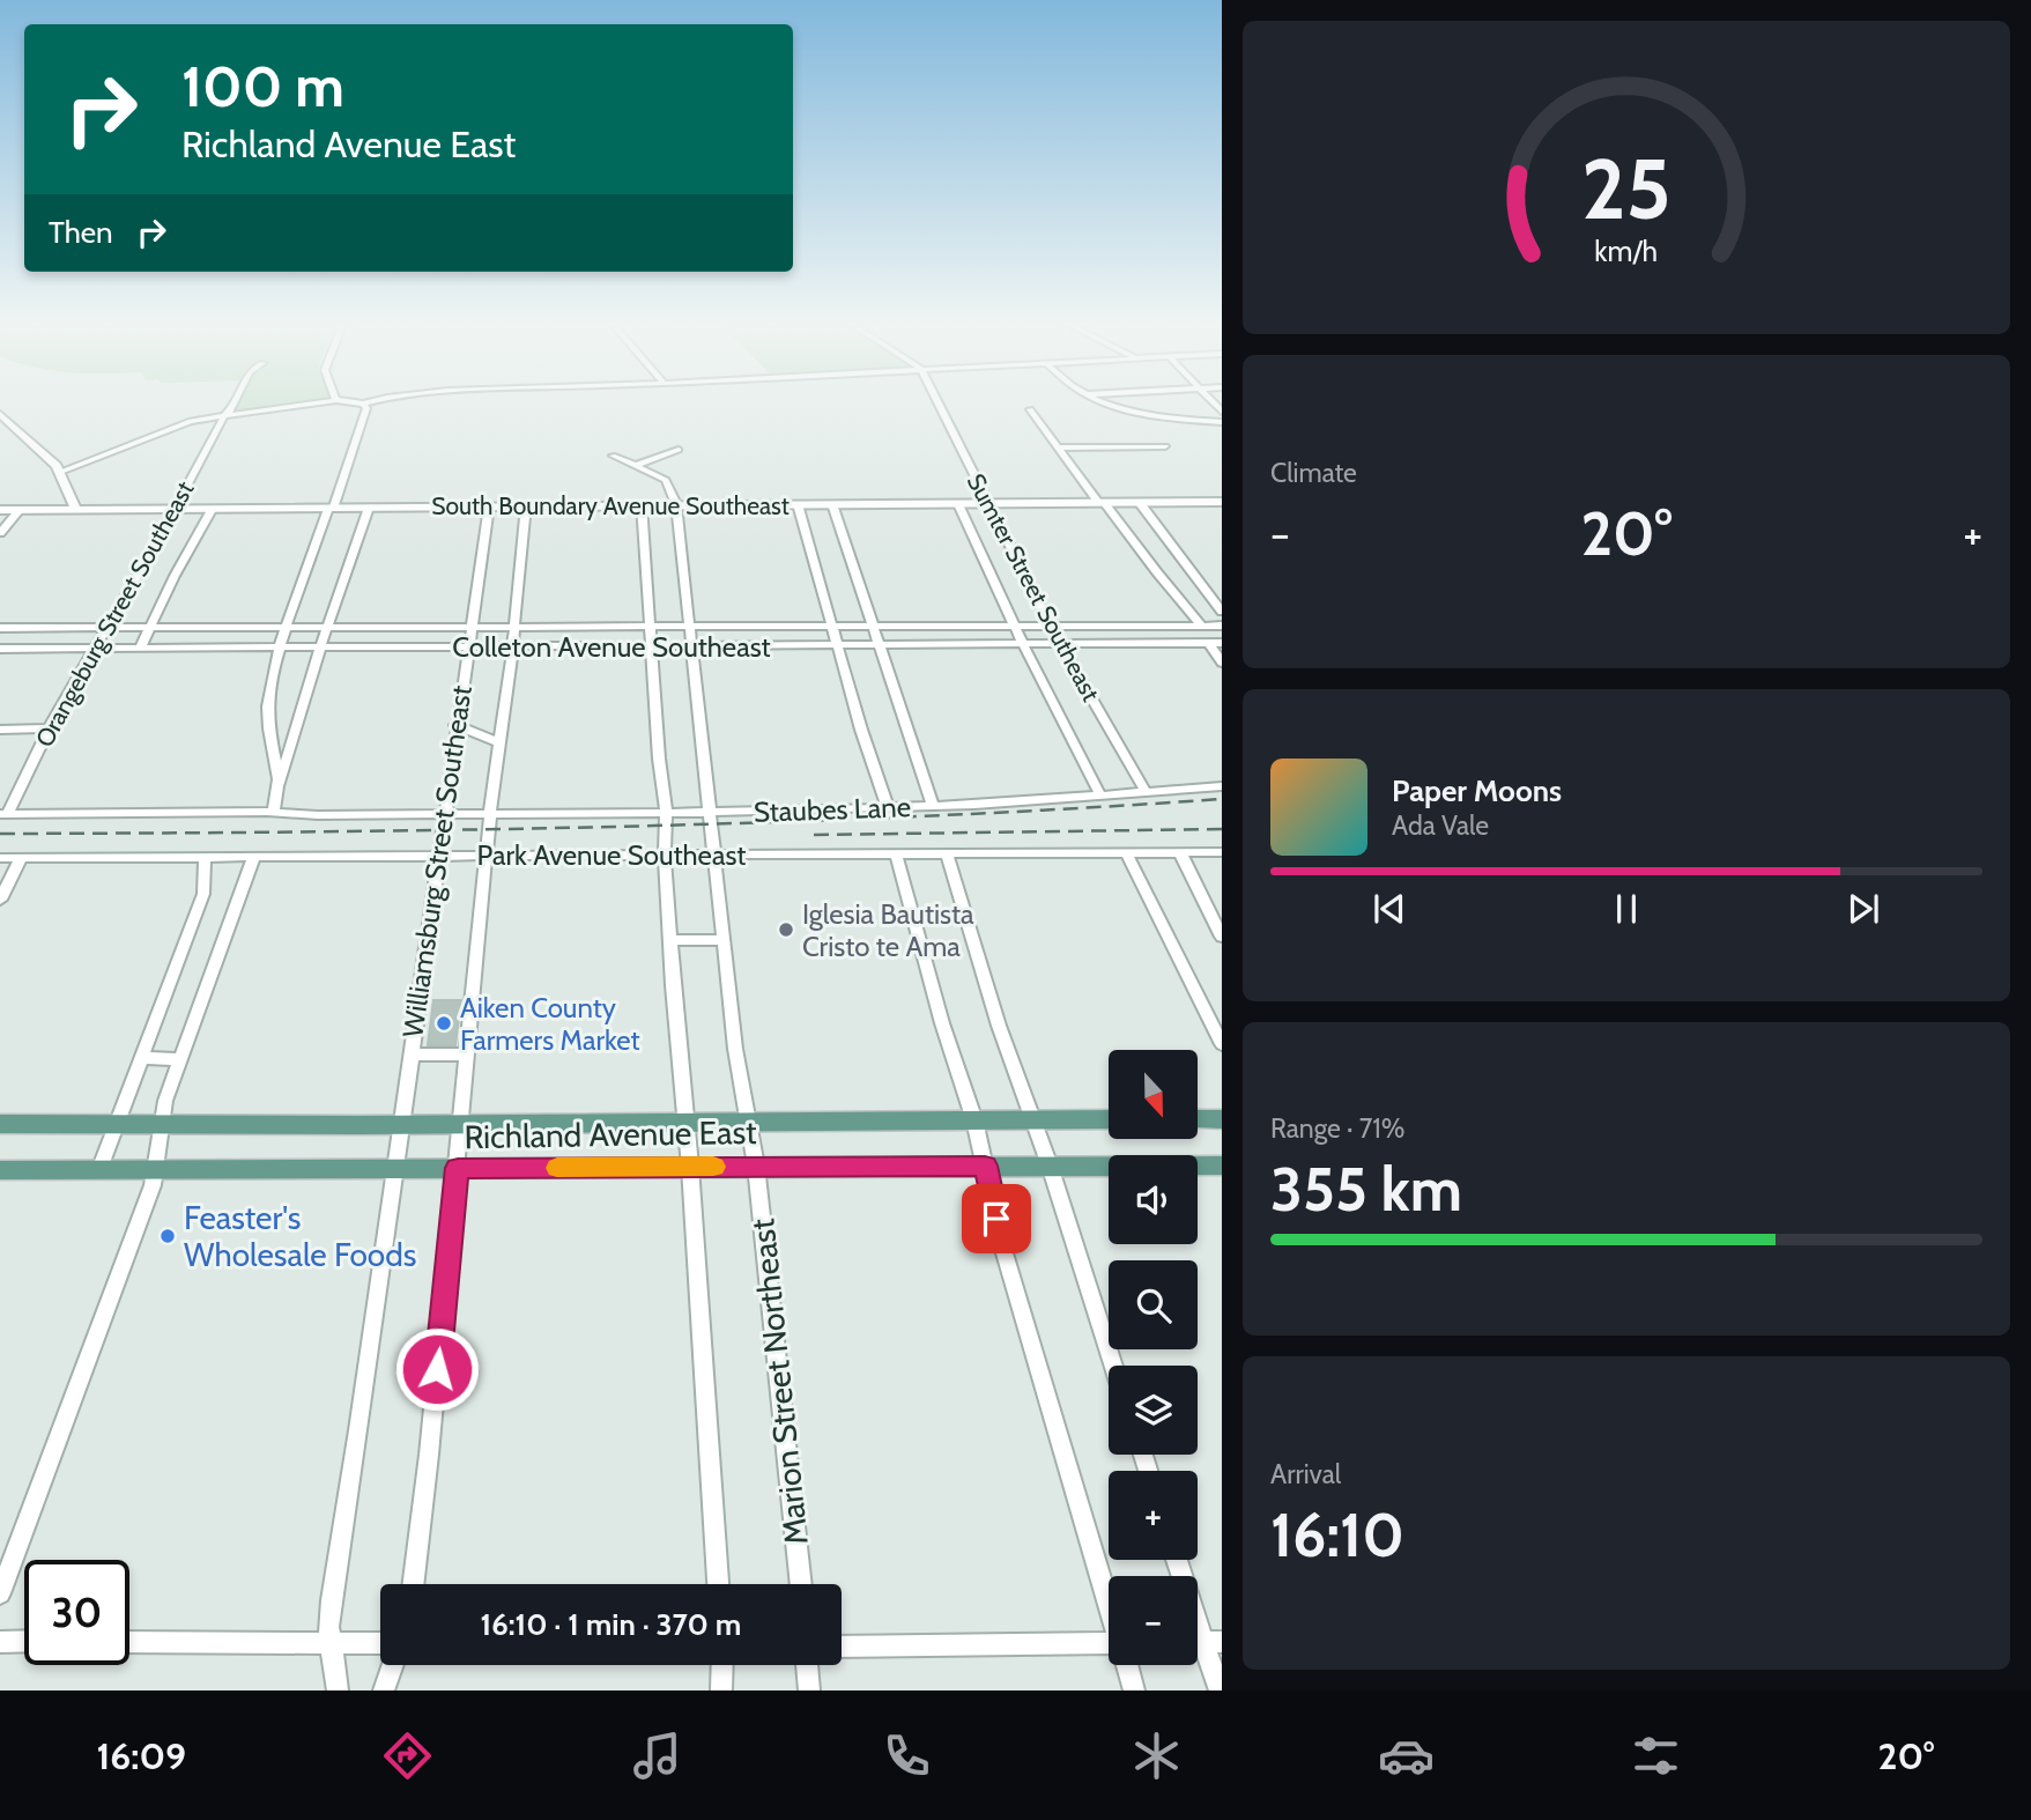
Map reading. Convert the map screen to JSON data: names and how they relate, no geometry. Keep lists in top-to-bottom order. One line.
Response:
{"streets":{"main road":["Richland Avenue East"],"street":["South Boundary Avenue Southeast","Sumter Street Southeast","Orangeburg Street Southeast","Colleton Avenue Southeast","Staubes Lane","Park Avenue Southeast","Williamsburg Street Southeast","Marion Street Northeast"]},"crossings":[["South Boundary Avenue Southeast","Sumter Street Southeast"],["South Boundary Avenue Southeast","Orangeburg Street Southeast"],["South Boundary Avenue Southeast","Williamsburg Street Southeast"],["South Boundary Avenue Southeast","Marion Street Northeast"],["Sumter Street Southeast","Colleton Avenue Southeast"],["Sumter Street Southeast","Staubes Lane"],["Orangeburg Street Southeast","Colleton Avenue Southeast"],["Orangeburg Street Southeast","Park Avenue Southeast"],["Colleton Avenue Southeast","Williamsburg Street Southeast"],["Colleton Avenue Southeast","Marion Street Northeast"],["Staubes Lane","Park Avenue Southeast"],["Staubes Lane","Williamsburg Street Southeast"],["Staubes Lane","Marion Street Northeast"],["Park Avenue Southeast","Williamsburg Street Southeast"],["Park Avenue Southeast","Marion Street Northeast"],["Williamsburg Street Southeast","Richland Avenue East"],["Richland Avenue East","Marion Street Northeast"]],"places":["Iglesia Bautista Cristo te Ama","Aiken County Farmers Market","Feaster's Wholesale Foods"],"north":"bottom","page":{"turn":["100 m","Richland Avenue East"],"then":"Then","tile":["Climate",["Range · 71%","355 km"],["Arrival","16:10"]],"heat":["−","20°","+"],"song":["Paper Moons","Ada Vale"],"map_buttons":["+","−"],"limit":"30","trip":"16:10 · 1 min · 370 m","tabs":["16:09","20°"],"gauge":["25","km/h"]}}
